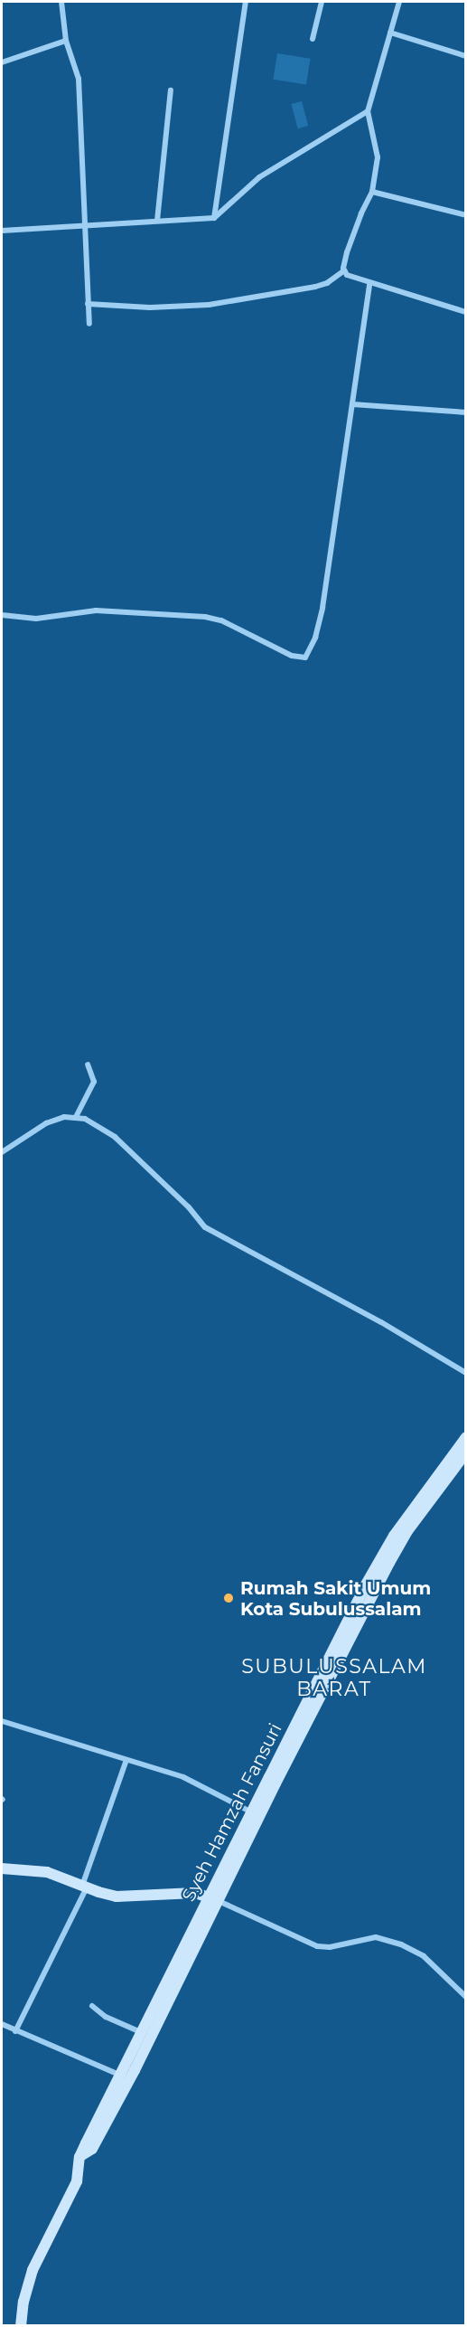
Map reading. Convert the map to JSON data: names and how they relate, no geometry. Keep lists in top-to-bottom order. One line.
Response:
{"streets":{"main road":["Syeh Hamzah Fansuri"]},"districts":["SUBULUSSALAM BARAT"],"places":["Rumah Sakit Umum Kota Subulussalam"]}
